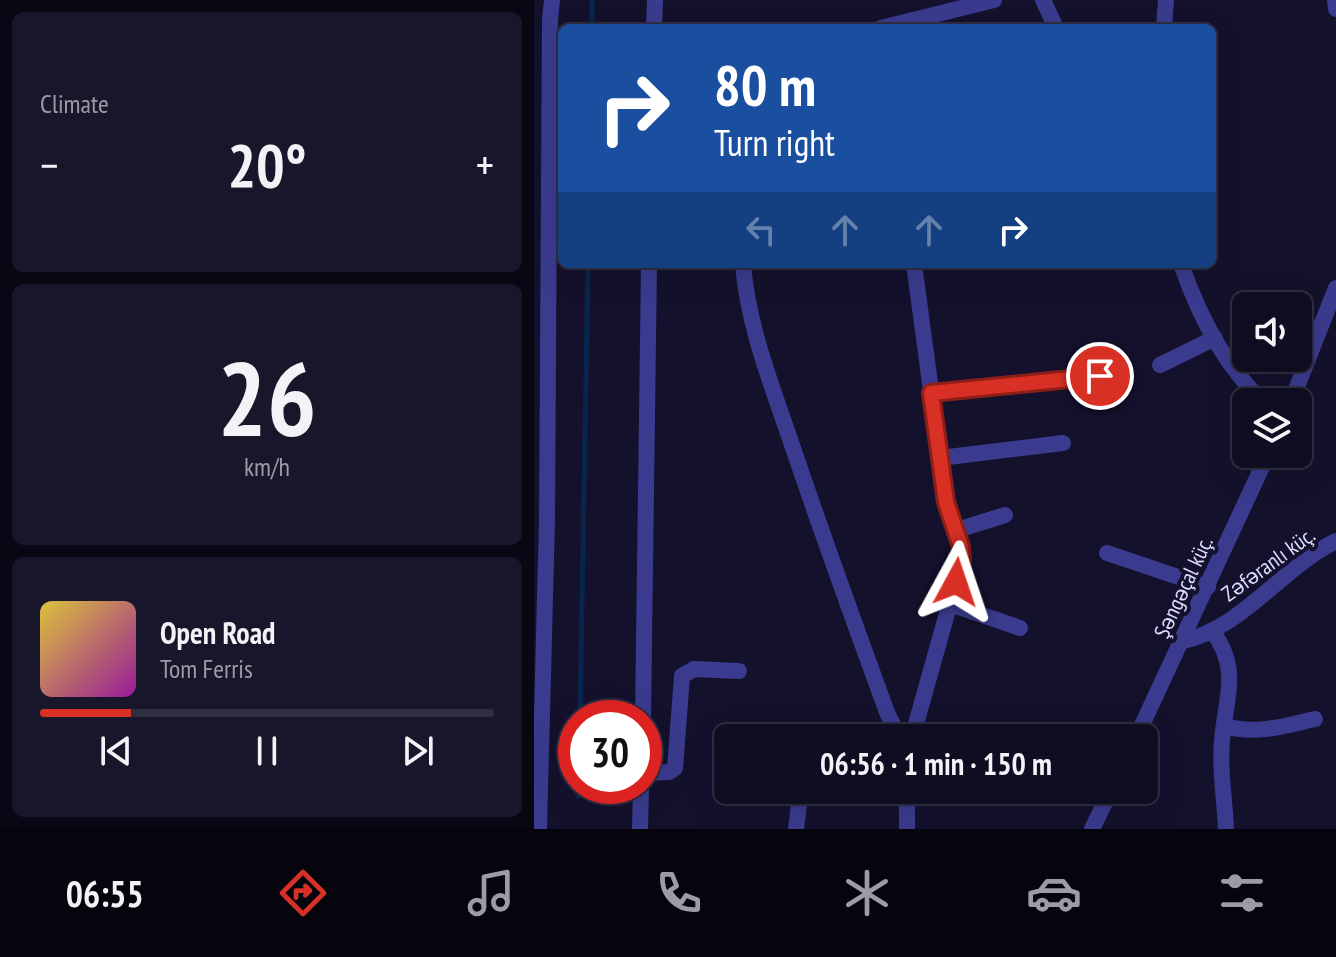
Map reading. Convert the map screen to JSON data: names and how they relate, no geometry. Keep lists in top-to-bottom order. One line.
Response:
{"streets":{"street":["Zəfəranlı küç.","Şəngəçal küç."]},"crossings":[["Zəfəranlı küç.","Şəngəçal küç."]],"page":{"tile":["Climate",["26","km/h"]],"turn":["80 m","Turn right"],"heat":["−","20°","+"],"song":["Open Road","Tom Ferris"],"limit":"30","trip":"06:56 · 1 min · 150 m","tabs":"06:55"}}
